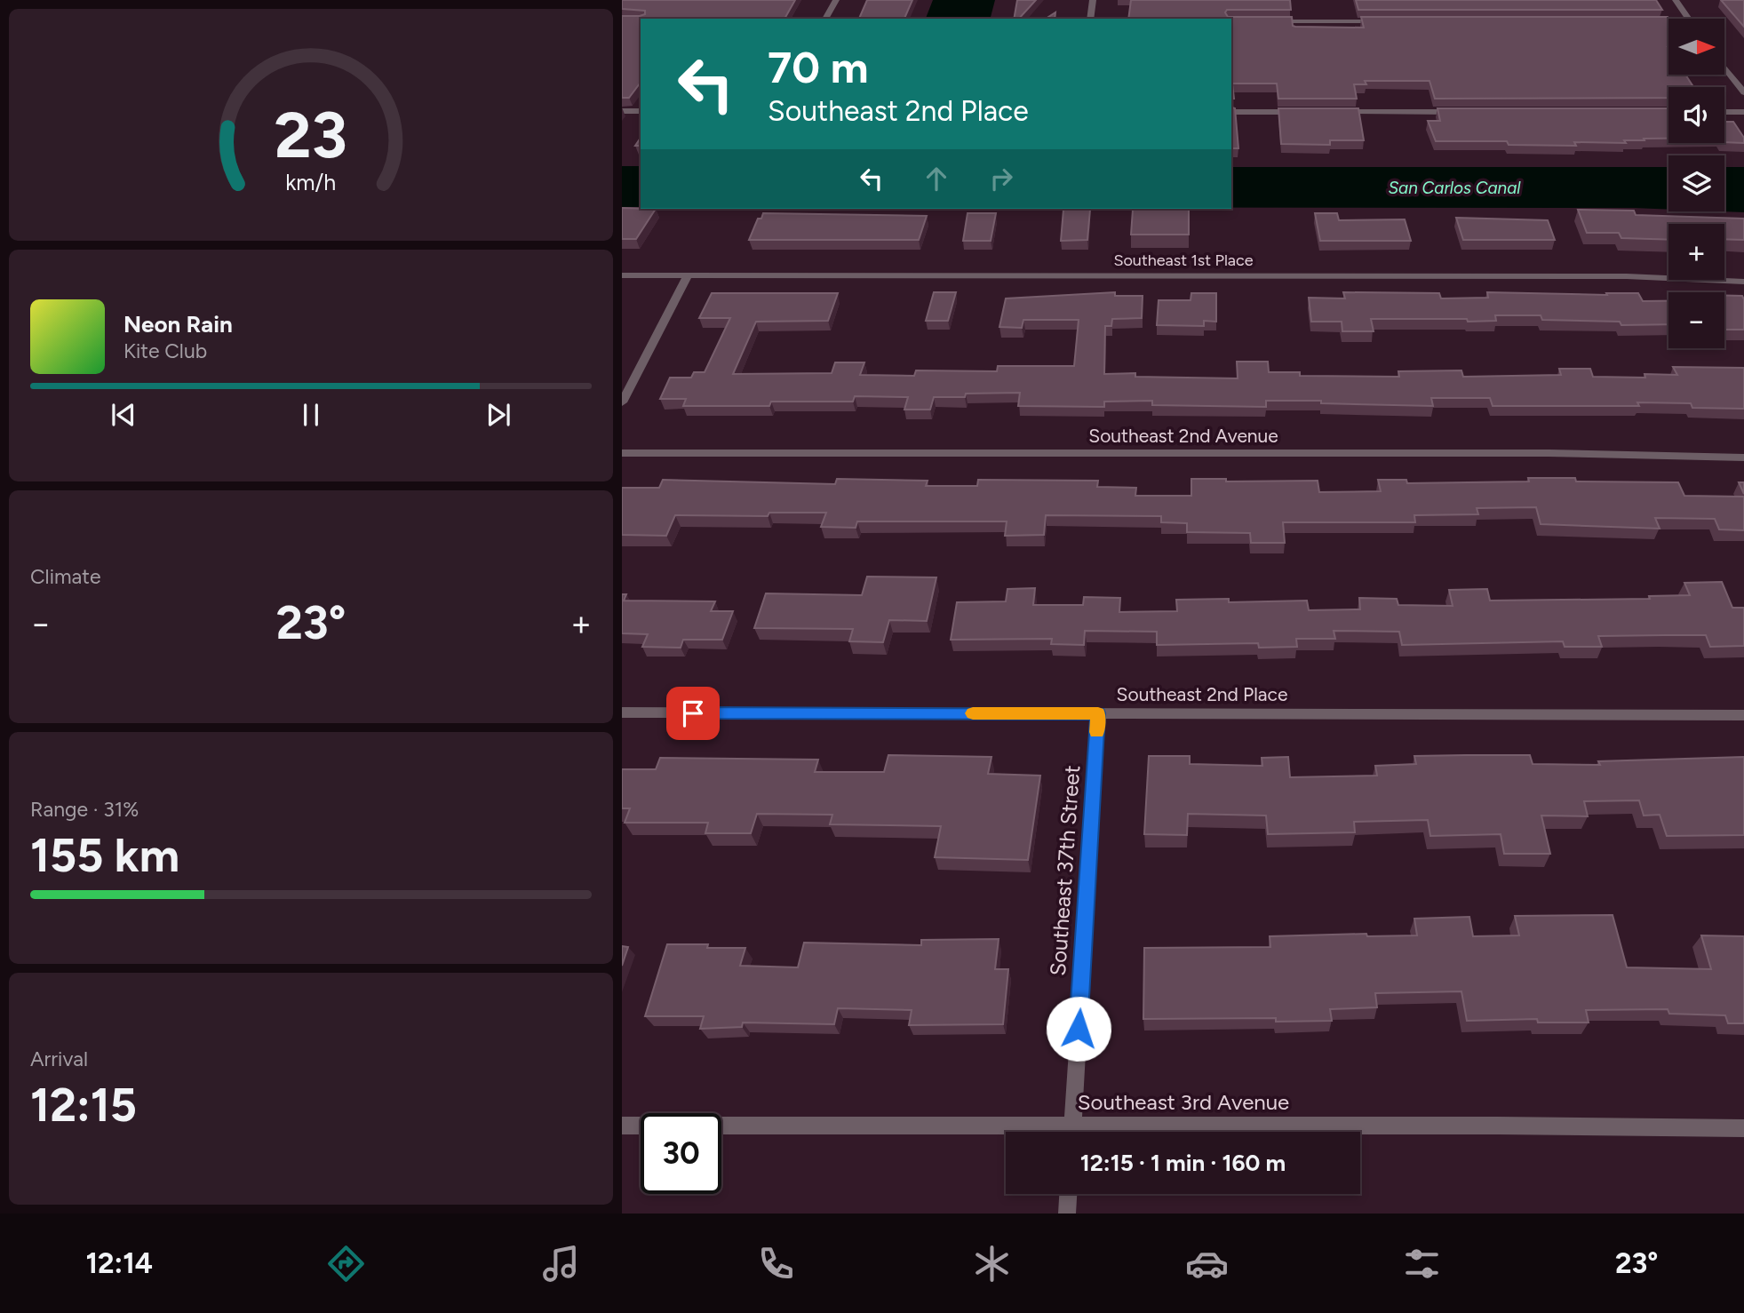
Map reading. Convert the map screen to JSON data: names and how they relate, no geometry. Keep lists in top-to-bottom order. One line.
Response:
{"streets":{"street":["Southeast 1st Place","Southeast 2nd Avenue","Southeast 2nd Place","Southeast 37th Street","Southeast 3rd Avenue"]},"crossings":[["Southeast 2nd Place","Southeast 37th Street"]],"water":["San Carlos Canal"],"north":"right","page":{"map_buttons":["+","−"],"turn":["70 m","Southeast 2nd Place"],"song":["Neon Rain","Kite Club"],"tile":["Climate",["Range · 31%","155 km"],["Arrival","12:15"]],"heat":["−","23°","+"],"limit":"30","trip":"12:15 · 1 min · 160 m","tabs":["12:14","23°"],"gauge":["23","km/h"]}}
